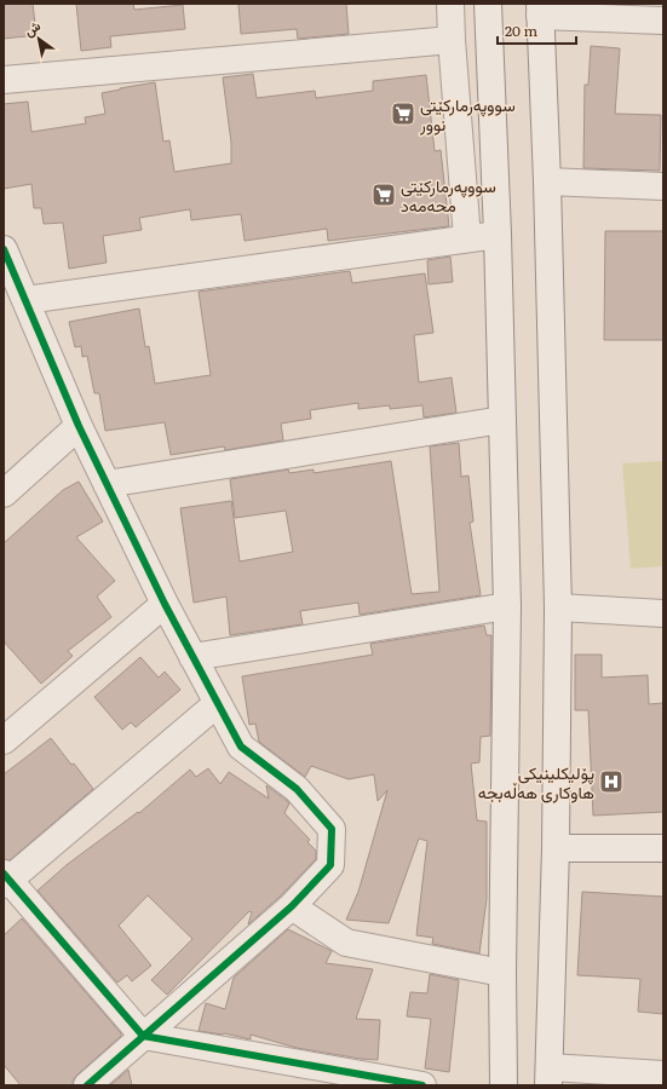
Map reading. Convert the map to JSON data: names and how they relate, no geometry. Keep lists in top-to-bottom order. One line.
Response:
{"places":{"supermarket":["سووپەرمارکێتی نوور","سووپەرمارکێتی محەمەد"],"hospital":["پۆلیکلینیکی هاوکاری هەڵەبجە"]},"scale_bar":"20 m","north":"top left"}
